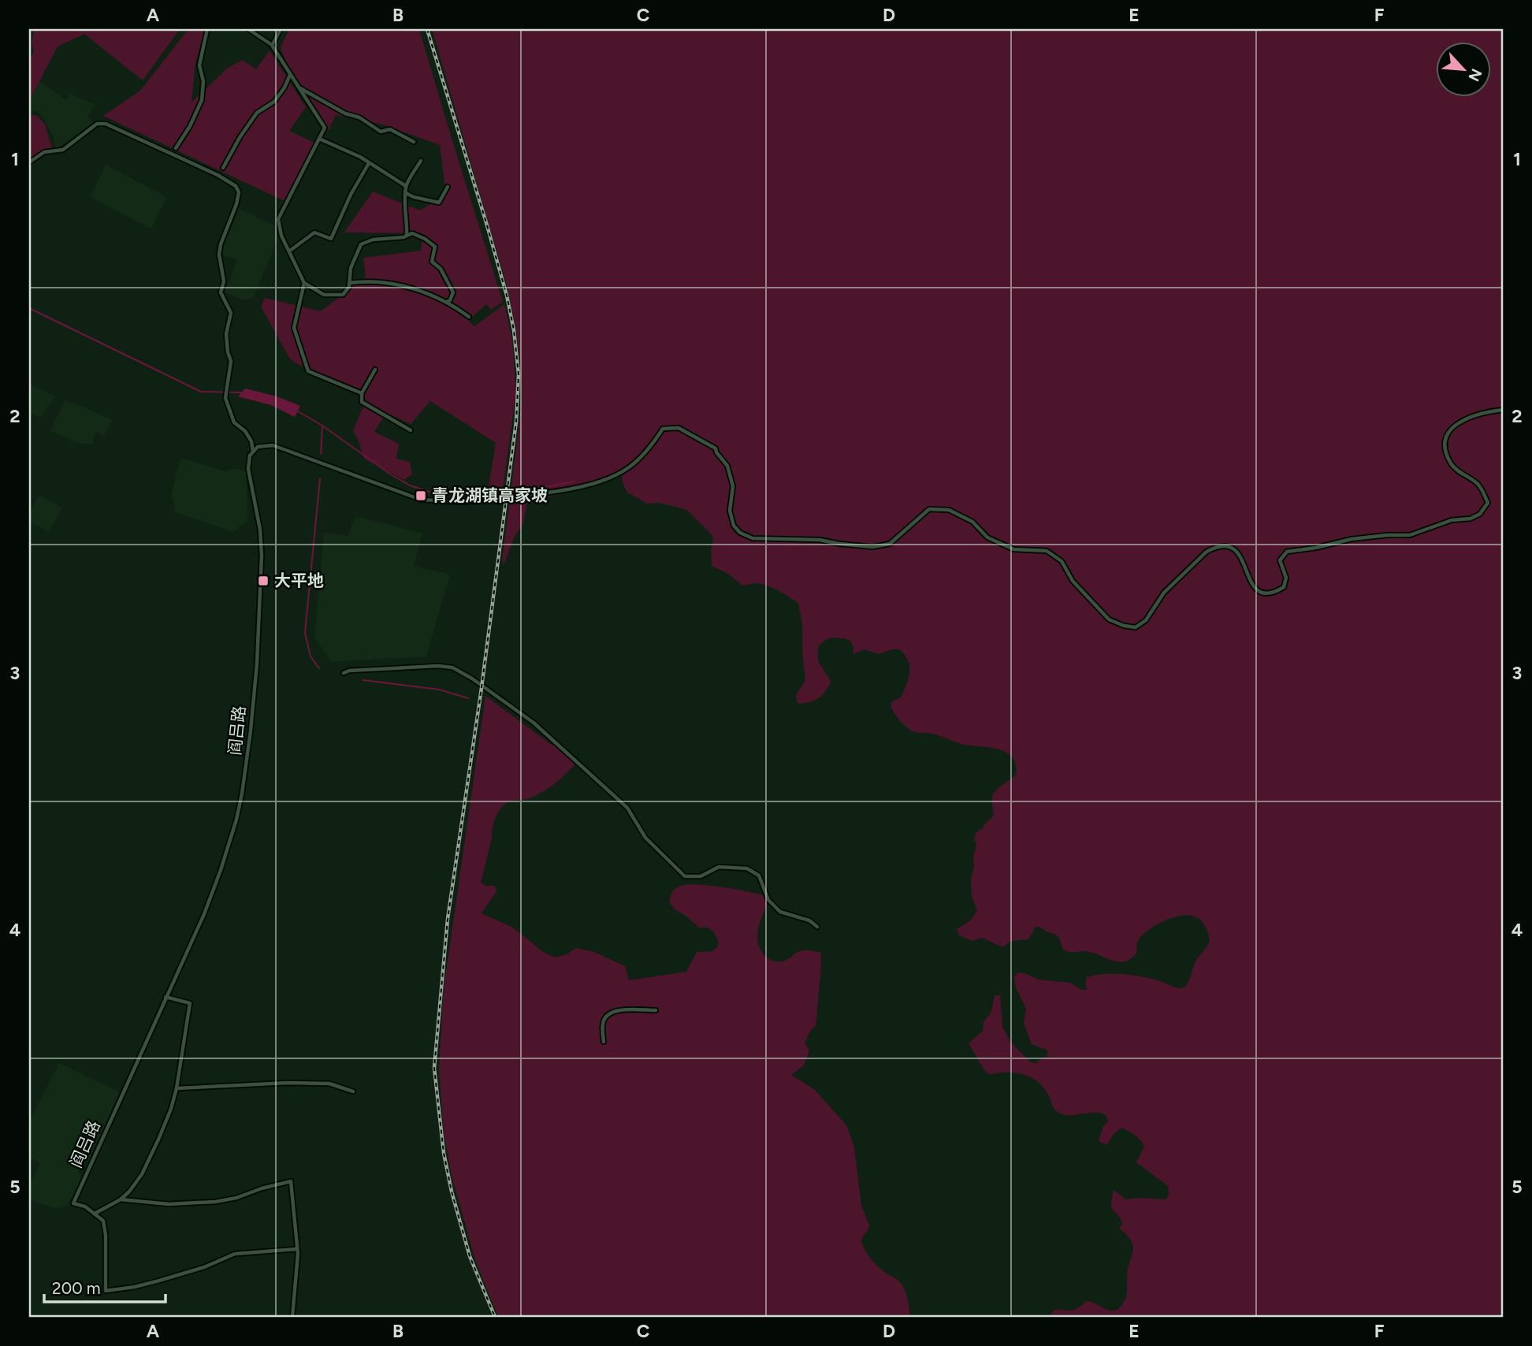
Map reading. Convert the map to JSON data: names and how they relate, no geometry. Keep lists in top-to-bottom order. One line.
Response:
{"streets":{"street":["阎吕路"]},"places":{"transit":["青龙湖镇高家坡","大平地"]},"scale_bar":"200 m","north":"bottom right","grid":{"columns":["A","B","C","D","E","F"],"rows":["1","2","3","4","5"]}}
